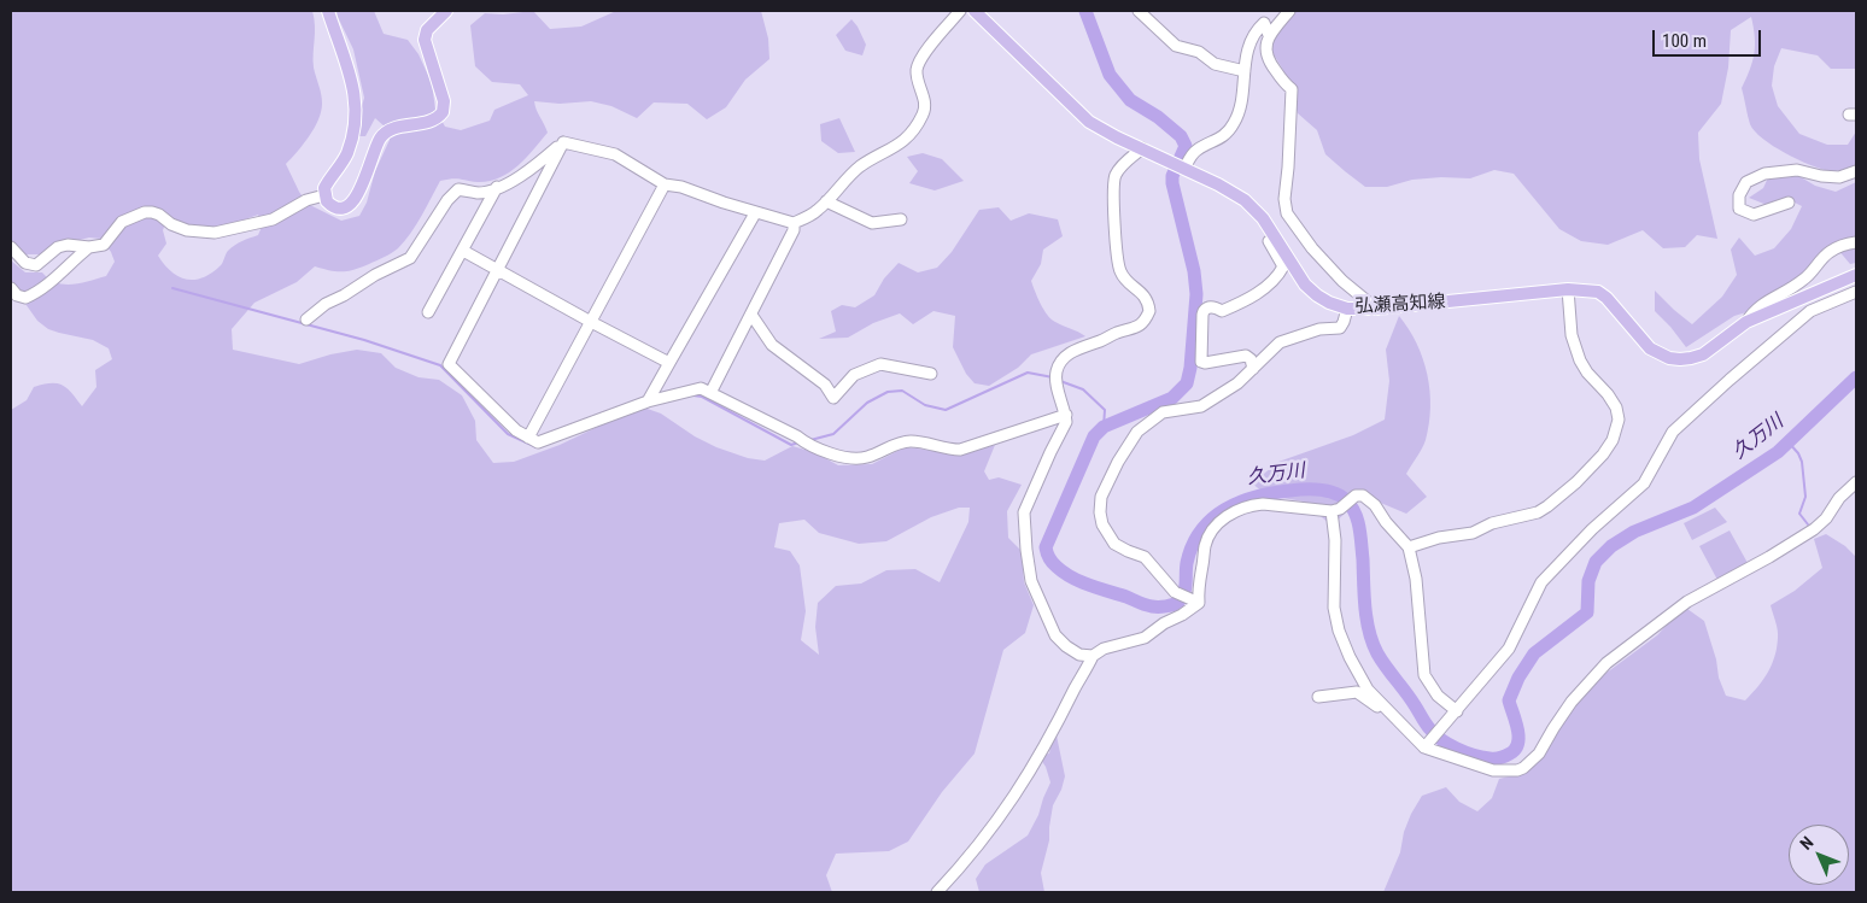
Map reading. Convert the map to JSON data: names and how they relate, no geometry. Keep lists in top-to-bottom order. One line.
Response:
{"streets":{"main road":["弘瀬高知線"]},"water":["久万川"],"scale_bar":"100 m","north":"top left"}
